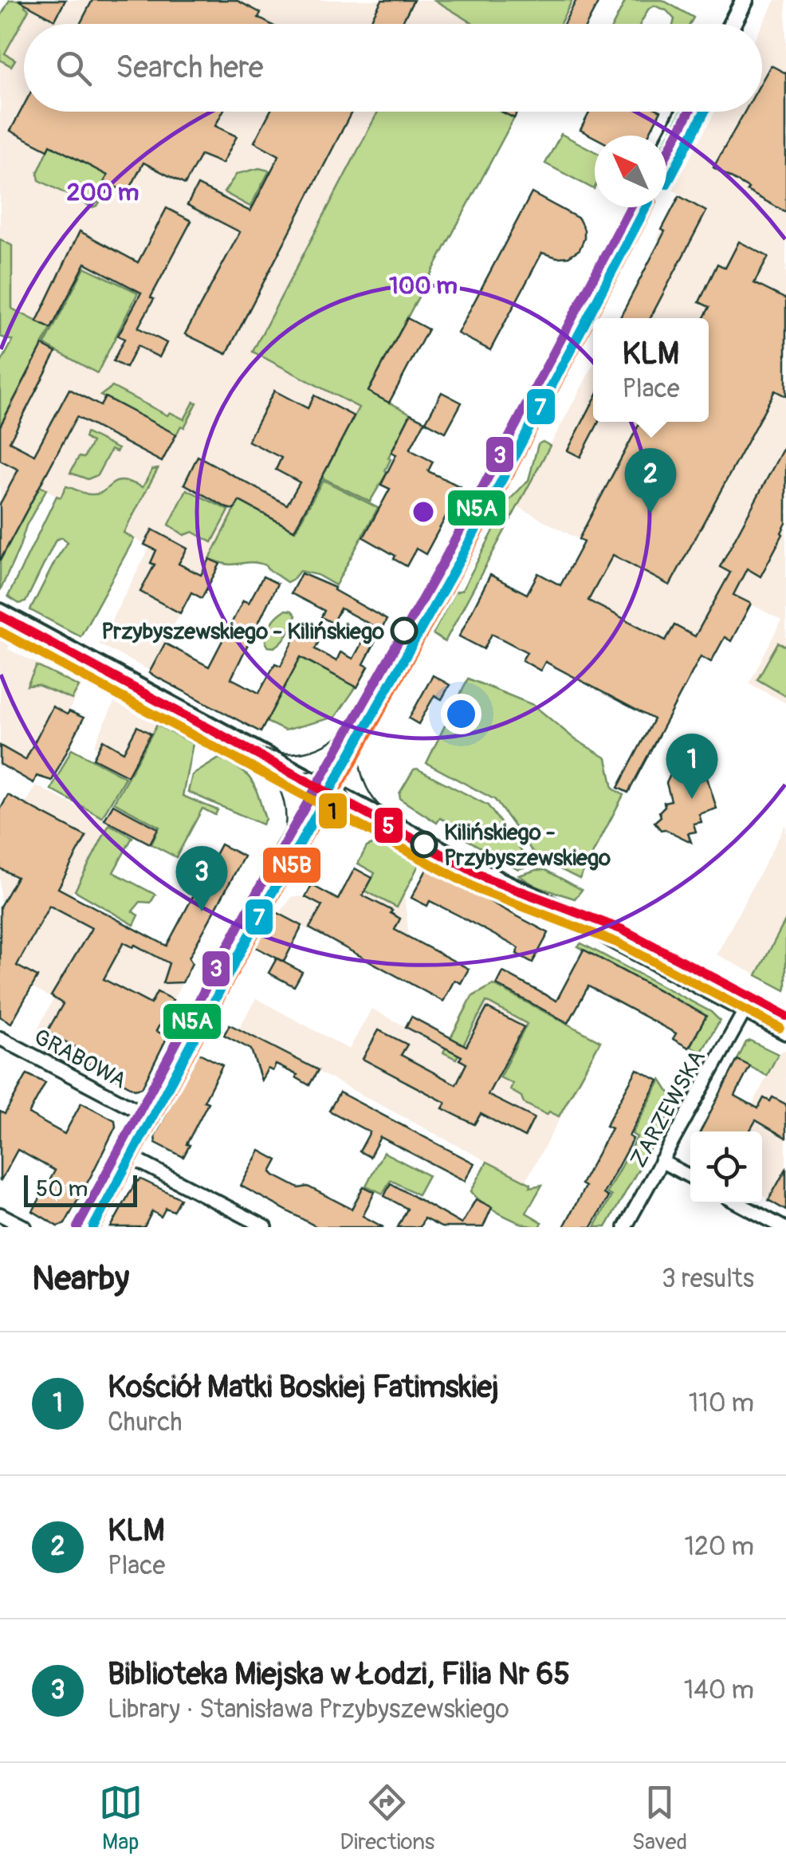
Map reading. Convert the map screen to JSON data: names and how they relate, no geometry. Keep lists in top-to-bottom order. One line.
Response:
{"streets":{"street":["GRABOWA","ZARZEWSKA"]},"places":["Przybyszewskiego - Kilińskiego","Kilińskiego - Przybyszewskiego"],"lines":["tram line 3","transit line 7","transit line N5A","transit line N5B","transit line 5","transit line 1"],"scale_bar":"50 m","north":"top left","page":{"search":"Search here","popup":["KLM","Place"],"pins":["2","1","3"],"scale":"50 m","heading":["Nearby","3 results"],"list":[{"mark":"1","name":"Kościół Matki Boskiej Fatimskiej","note":"Church","value":"110 m"},{"mark":"2","name":"KLM","note":"Place","value":"120 m"},{"mark":"3","name":"Biblioteka Miejska w Łodzi, Filia Nr 65","note":"Library · Stanisława Przybyszewskiego","value":"140 m"}],"nav":["Map","Directions","Saved"]},"rings":["200 m","100 m"]}
